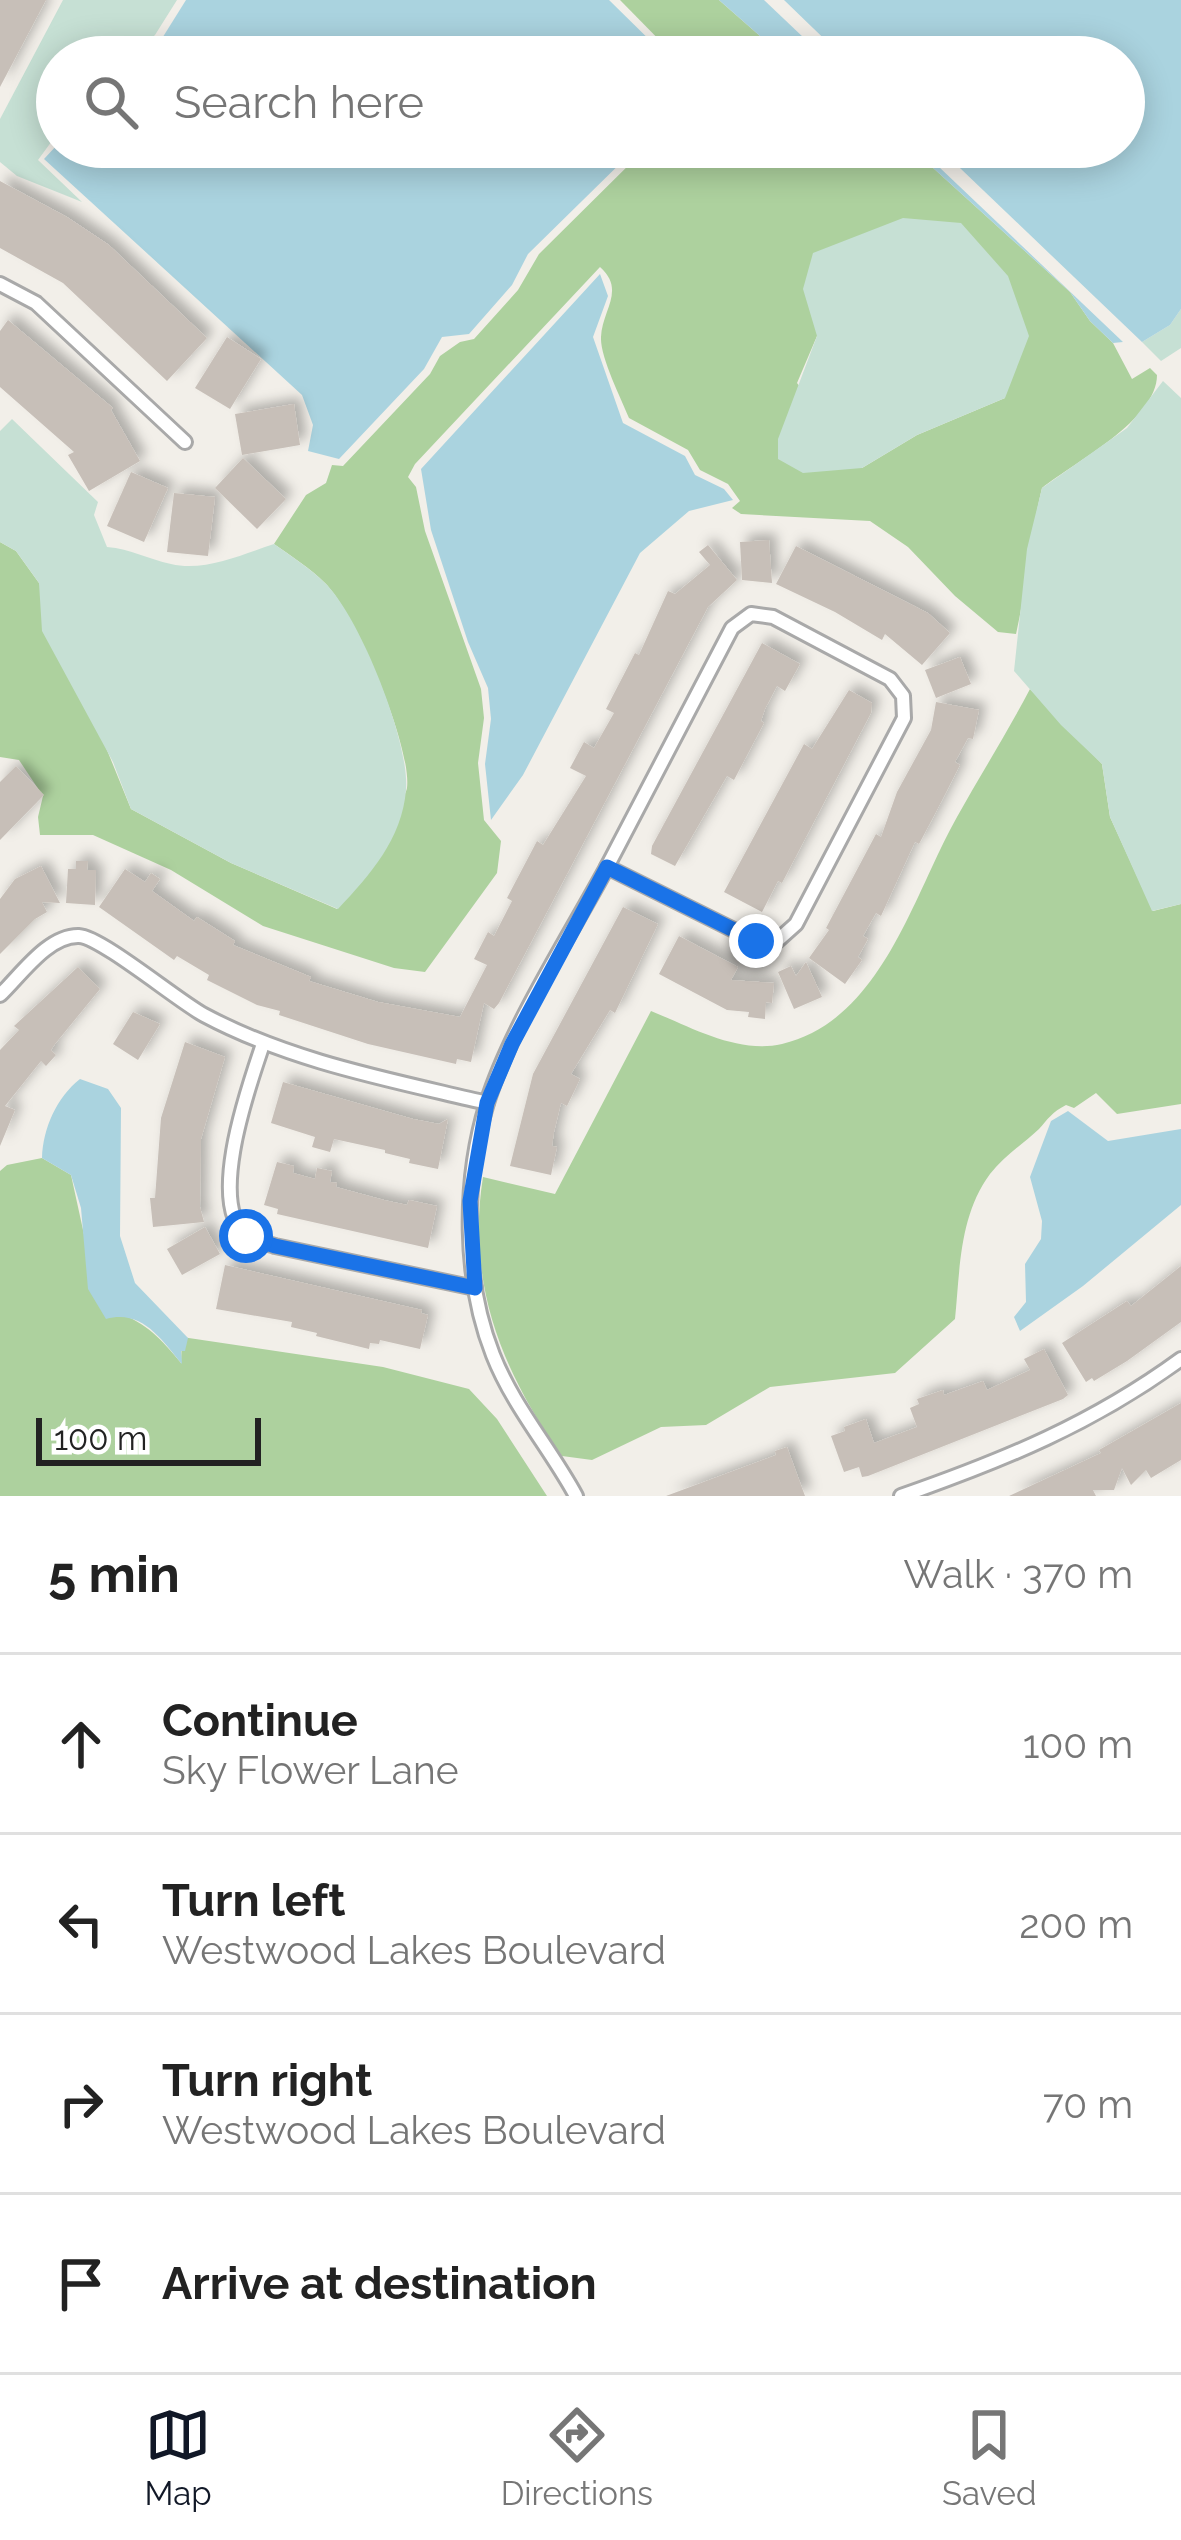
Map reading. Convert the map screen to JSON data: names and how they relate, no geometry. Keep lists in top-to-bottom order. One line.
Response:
{"scale_bar":"100 m","page":{"search":"Search here","scale":"100 m","heading":["5 min","Walk · 370 m"],"list":[["Continue","Sky Flower Lane","100 m"],["Turn left","Westwood Lakes Boulevard","200 m"],["Turn right","Westwood Lakes Boulevard","70 m"],"Arrive at destination"],"nav":["Map","Directions","Saved"]}}
